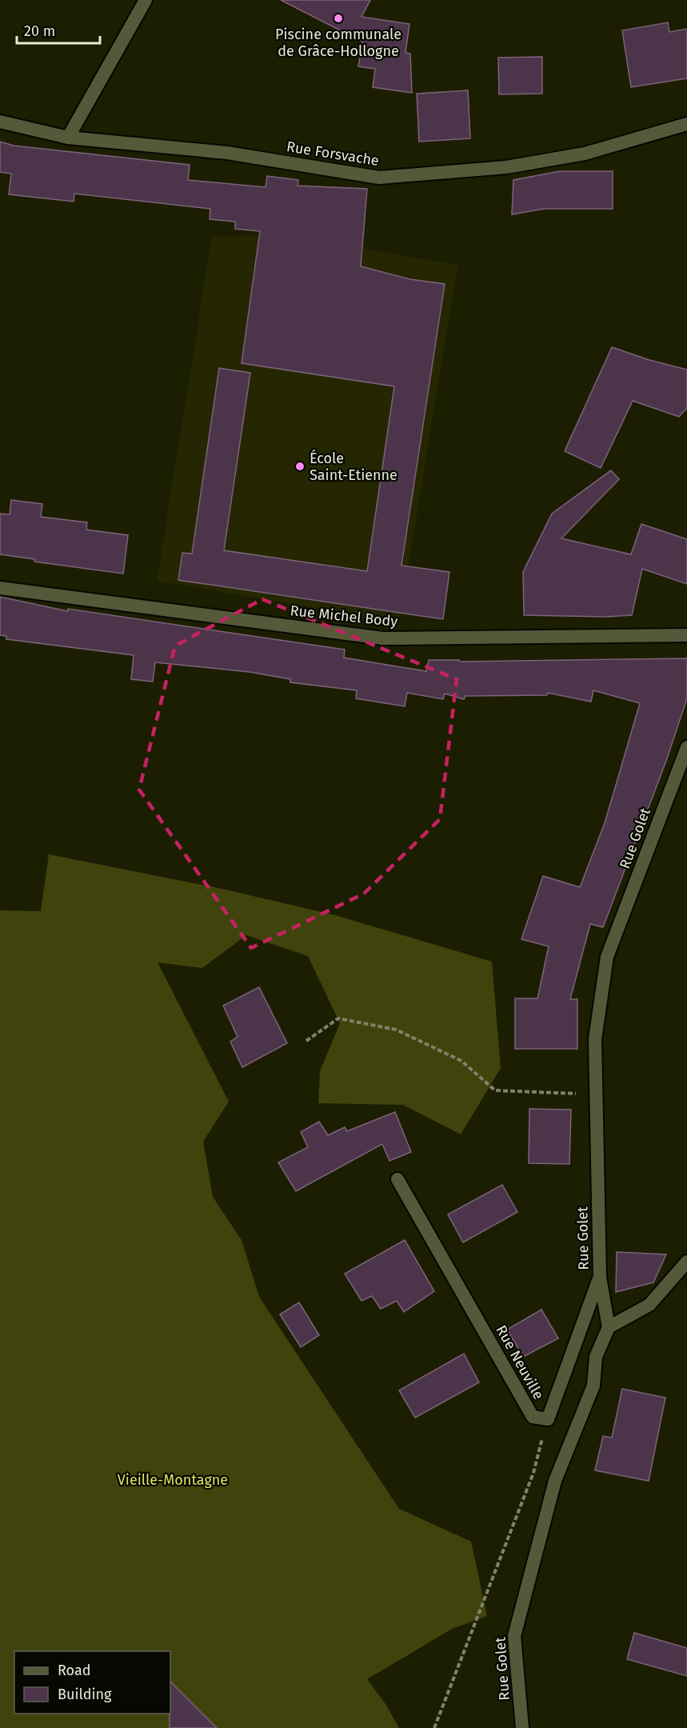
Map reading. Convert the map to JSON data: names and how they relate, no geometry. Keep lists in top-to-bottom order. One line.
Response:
{"streets":{"street":["Rue Forsvache","Rue Michel Body","Rue Golet","Rue Neuville"]},"crossings":[["Rue Golet","Rue Neuville"]],"parks":["Vieille-Montagne"],"places":["Piscine communale de Grâce-Hollogne","École Saint-Etienne"],"legend":["Road","Building"],"scale_bar":"20 m"}
